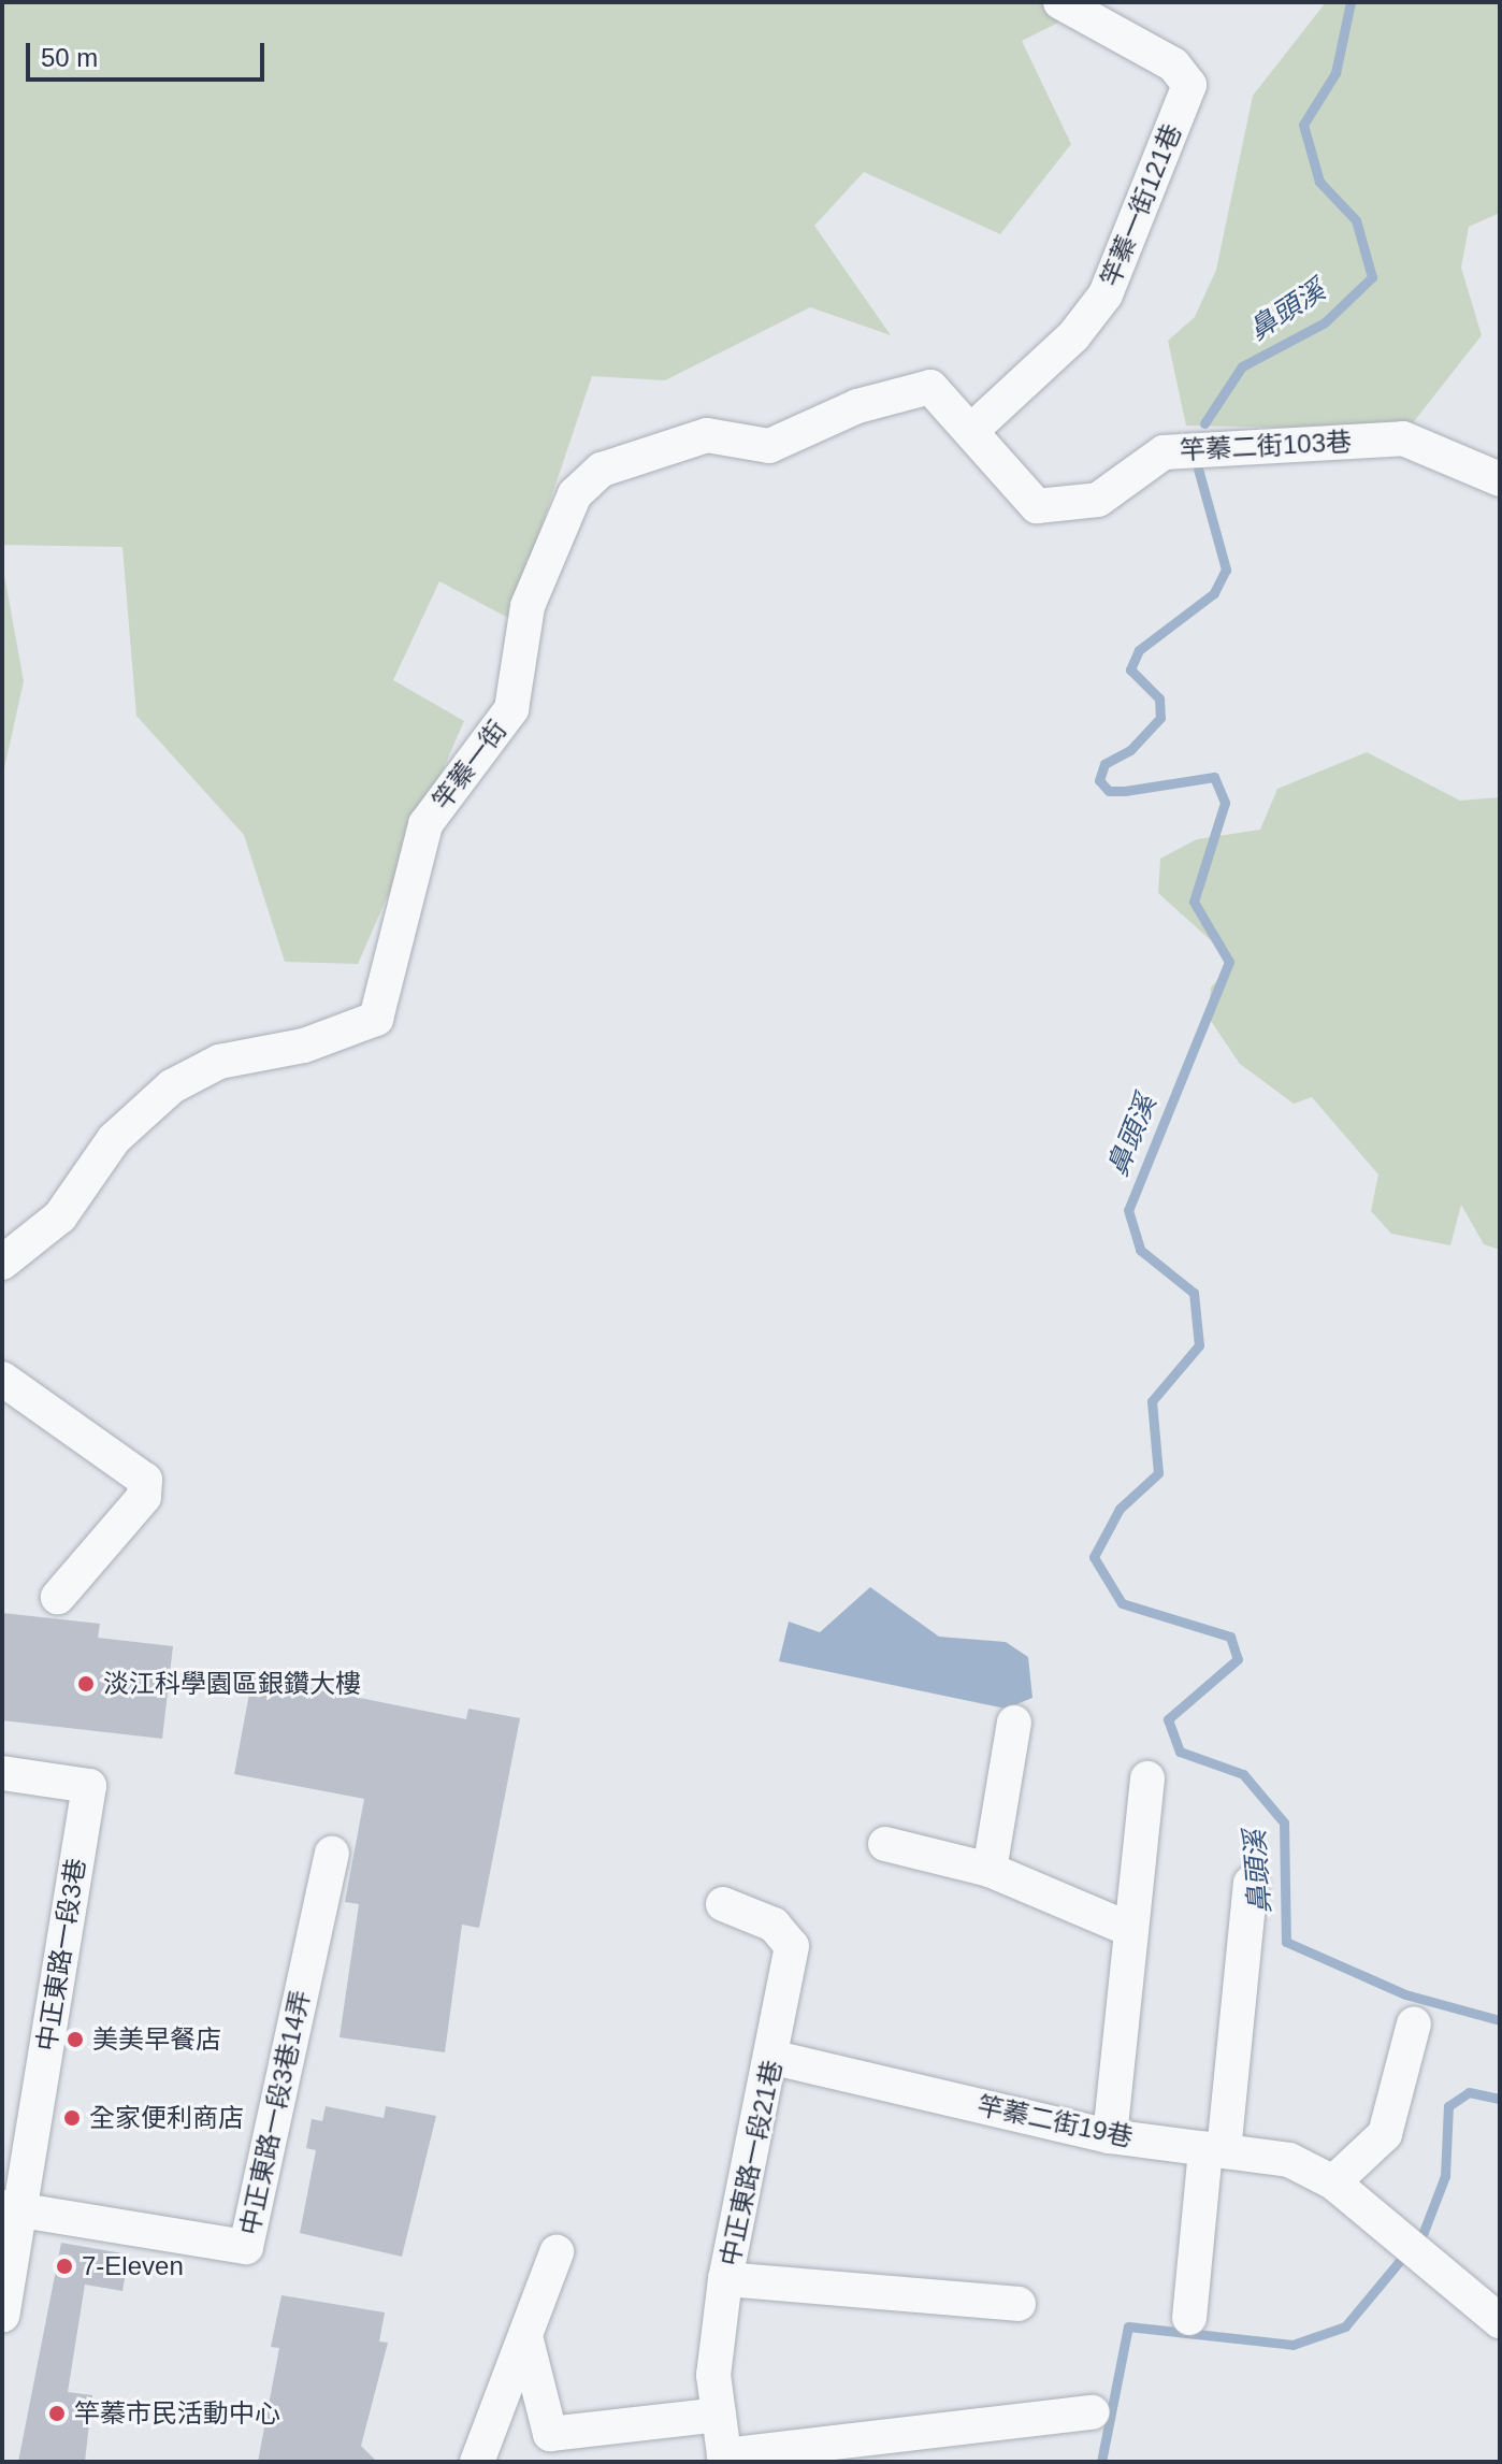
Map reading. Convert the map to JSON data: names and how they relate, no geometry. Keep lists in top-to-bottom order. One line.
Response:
{"streets":{"street":["竿蓁一街121巷","竿蓁二街103巷","竿蓁一街","中正東路一段3巷","中正東路一段3巷14弄","竿蓁二街19巷","中正東路一段21巷"]},"crossings":[["竿蓁一街121巷","竿蓁二街103巷"],["竿蓁一街121巷","竿蓁一街"],["竿蓁二街103巷","竿蓁一街"],["中正東路一段3巷","中正東路一段3巷14弄"],["竿蓁二街19巷","中正東路一段21巷"]],"water":["鼻頭溪"],"places":["淡江科學園區銀鑽大樓","美美早餐店","全家便利商店","7-Eleven","竿蓁市民活動中心"],"scale_bar":"50 m"}
